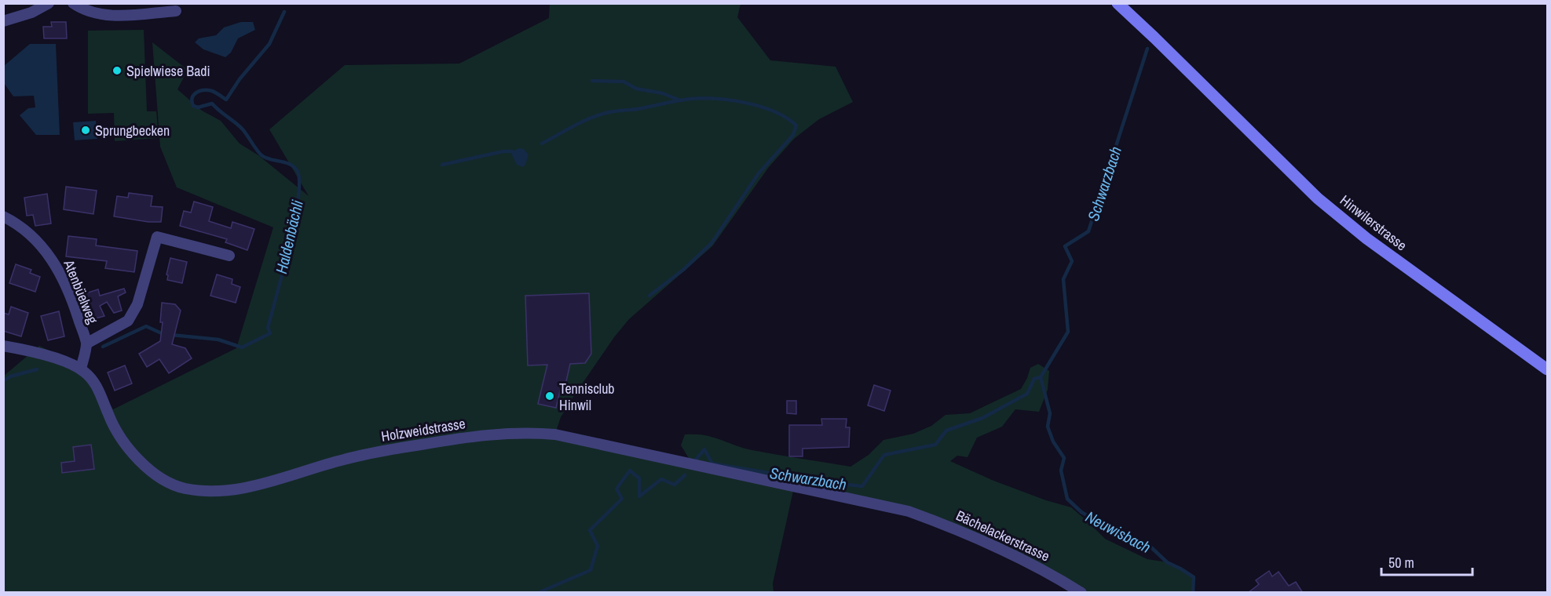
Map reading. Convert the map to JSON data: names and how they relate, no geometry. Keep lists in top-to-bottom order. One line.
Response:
{"streets":{"main road":["Hinwilerstrasse"],"street":["Atenbüelweg","Holzweidstrasse","Bächelackerstrasse"]},"crossings":[["Atenbüelweg","Holzweidstrasse"],["Holzweidstrasse","Bächelackerstrasse"]],"water":["Schwarzbach","Haldenbächli","Neuwisbach"],"places":["Spielwiese Badi","Sprungbecken","Tennisclub Hinwil"],"scale_bar":"50 m"}
